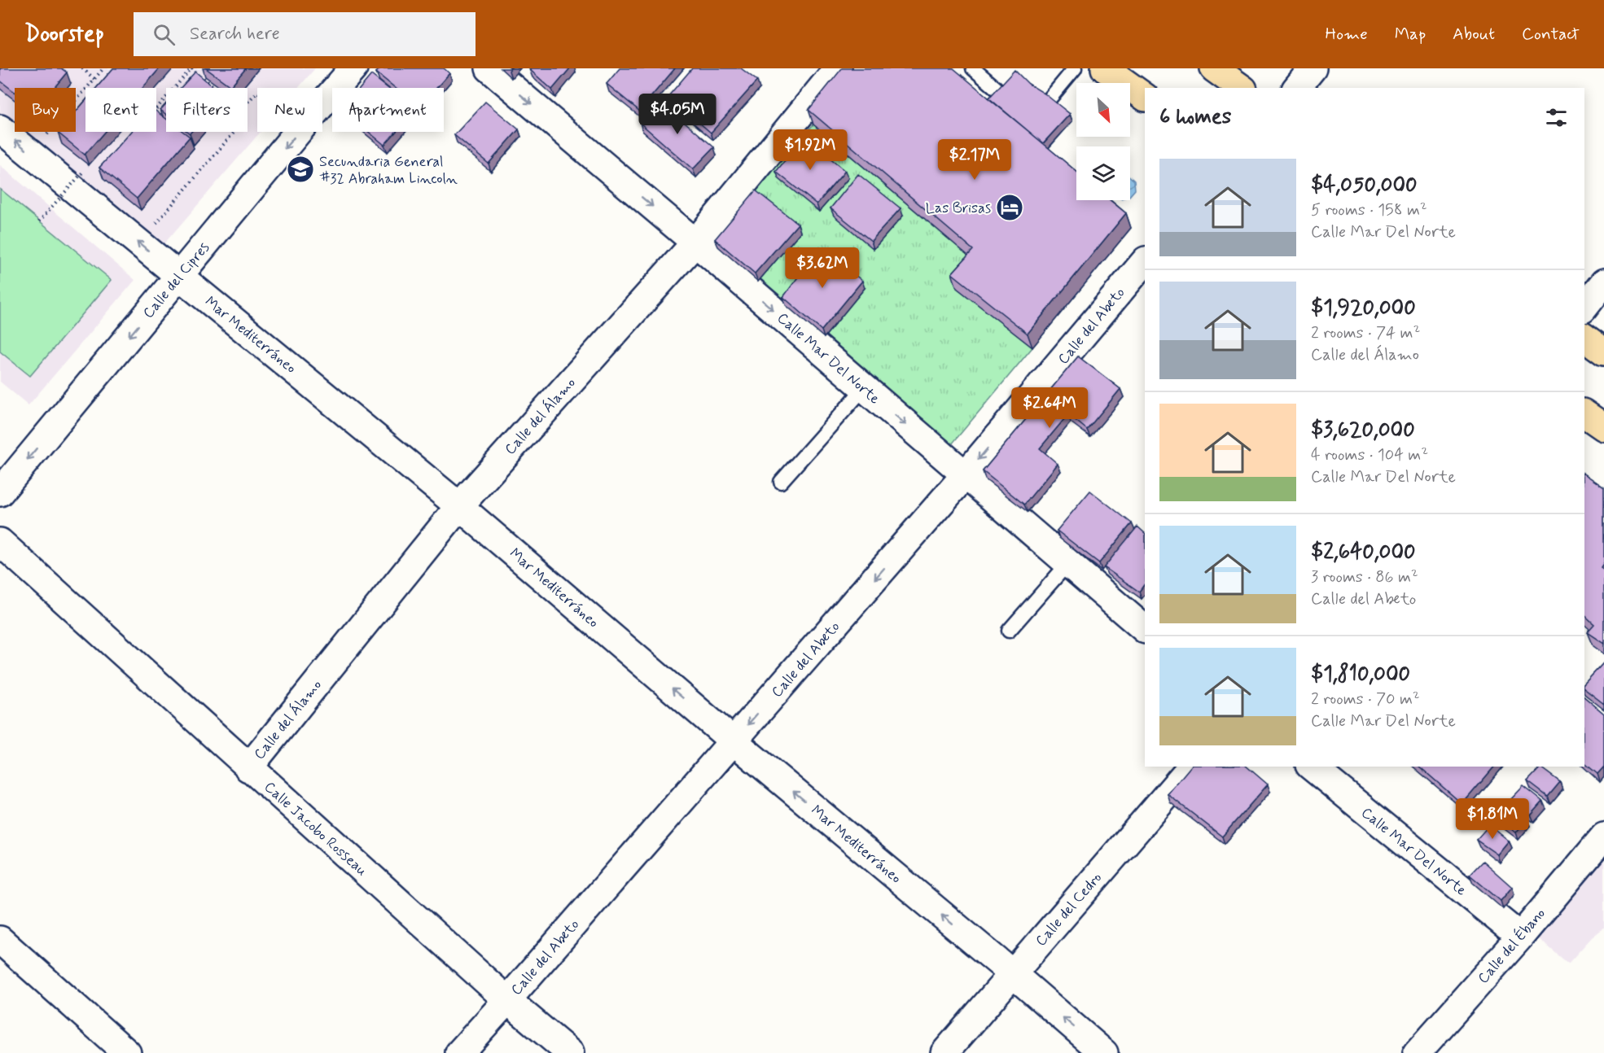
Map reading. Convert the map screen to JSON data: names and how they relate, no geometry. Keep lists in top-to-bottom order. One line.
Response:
{"streets":{"street":["Calle del Cipres","Calle del Abeto","Mar Mediterráneo","Calle Mar Del Norte","Calle del Álamo","Calle Jacobo Rosseau","Calle del Cedro","Calle del Ébano"]},"crossings":[["Calle del Cipres","Mar Mediterráneo"],["Calle del Abeto","Mar Mediterráneo"],["Calle del Abeto","Calle Mar Del Norte"],["Calle del Abeto","Calle Jacobo Rosseau"],["Mar Mediterráneo","Calle del Álamo"],["Mar Mediterráneo","Calle del Cedro"],["Calle Mar Del Norte","Calle del Álamo"],["Calle Mar Del Norte","Calle del Ébano"],["Calle del Álamo","Calle Jacobo Rosseau"]],"one_way":["Calle del Cipres","Calle del Abeto","Mar Mediterráneo","Calle Mar Del Norte"],"places":{"school or university":["Secundaria General #32 Abraham Lincoln"],"hotel":["Las Brisas"]},"north":"bottom right","page":{"header":"Doorstep","search":"Search here","nav":["Home","Map","About","Contact"],"chip":["Buy","Rent","Filters","New","Apartment"],"heading":"6 homes","price":["$4.05M","$1.92M","$2.17M","$3.62M","$2.64M","$1.81M"],"list":[{"name":"$4,050,000","note":"5 rooms · 158 m² · Calle Mar Del Norte"},{"name":"$1,920,000","note":"2 rooms · 74 m² · Calle del Álamo"},{"name":"$3,620,000","note":"4 rooms · 104 m² · Calle Mar Del Norte"},{"name":"$2,640,000","note":"3 rooms · 86 m² · Calle del Abeto"},{"name":"$1,810,000","note":"2 rooms · 70 m² · Calle Mar Del Norte"}]}}
